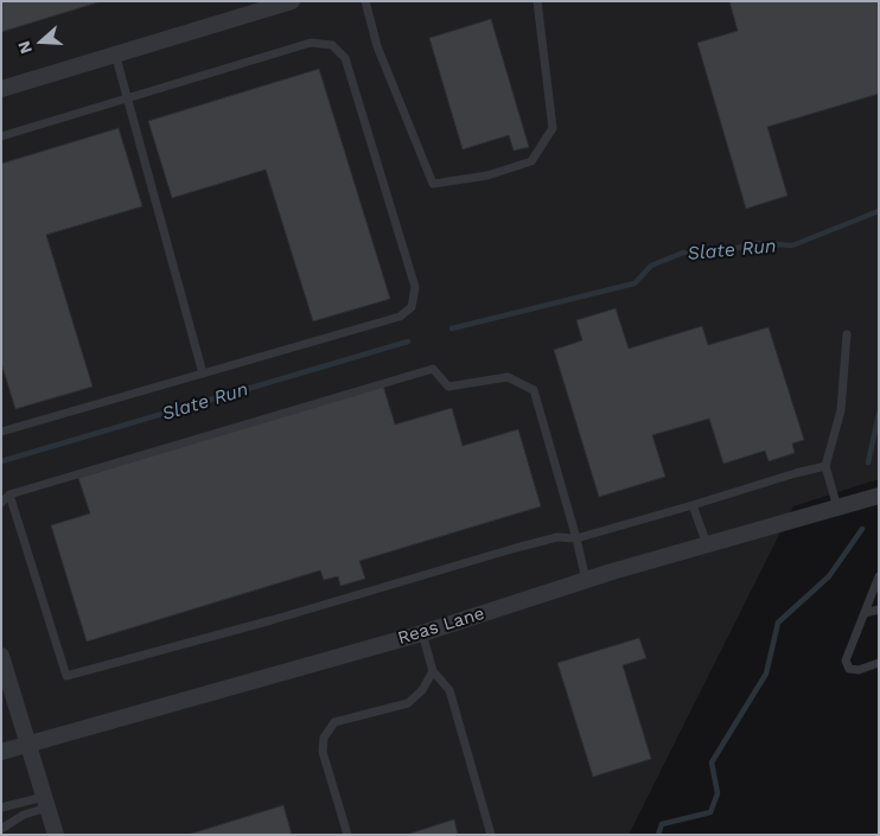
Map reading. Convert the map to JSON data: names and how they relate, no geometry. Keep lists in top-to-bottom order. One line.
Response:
{"streets":{"street":["Reas Lane"]},"water":["Slate Run"],"north":"left"}
